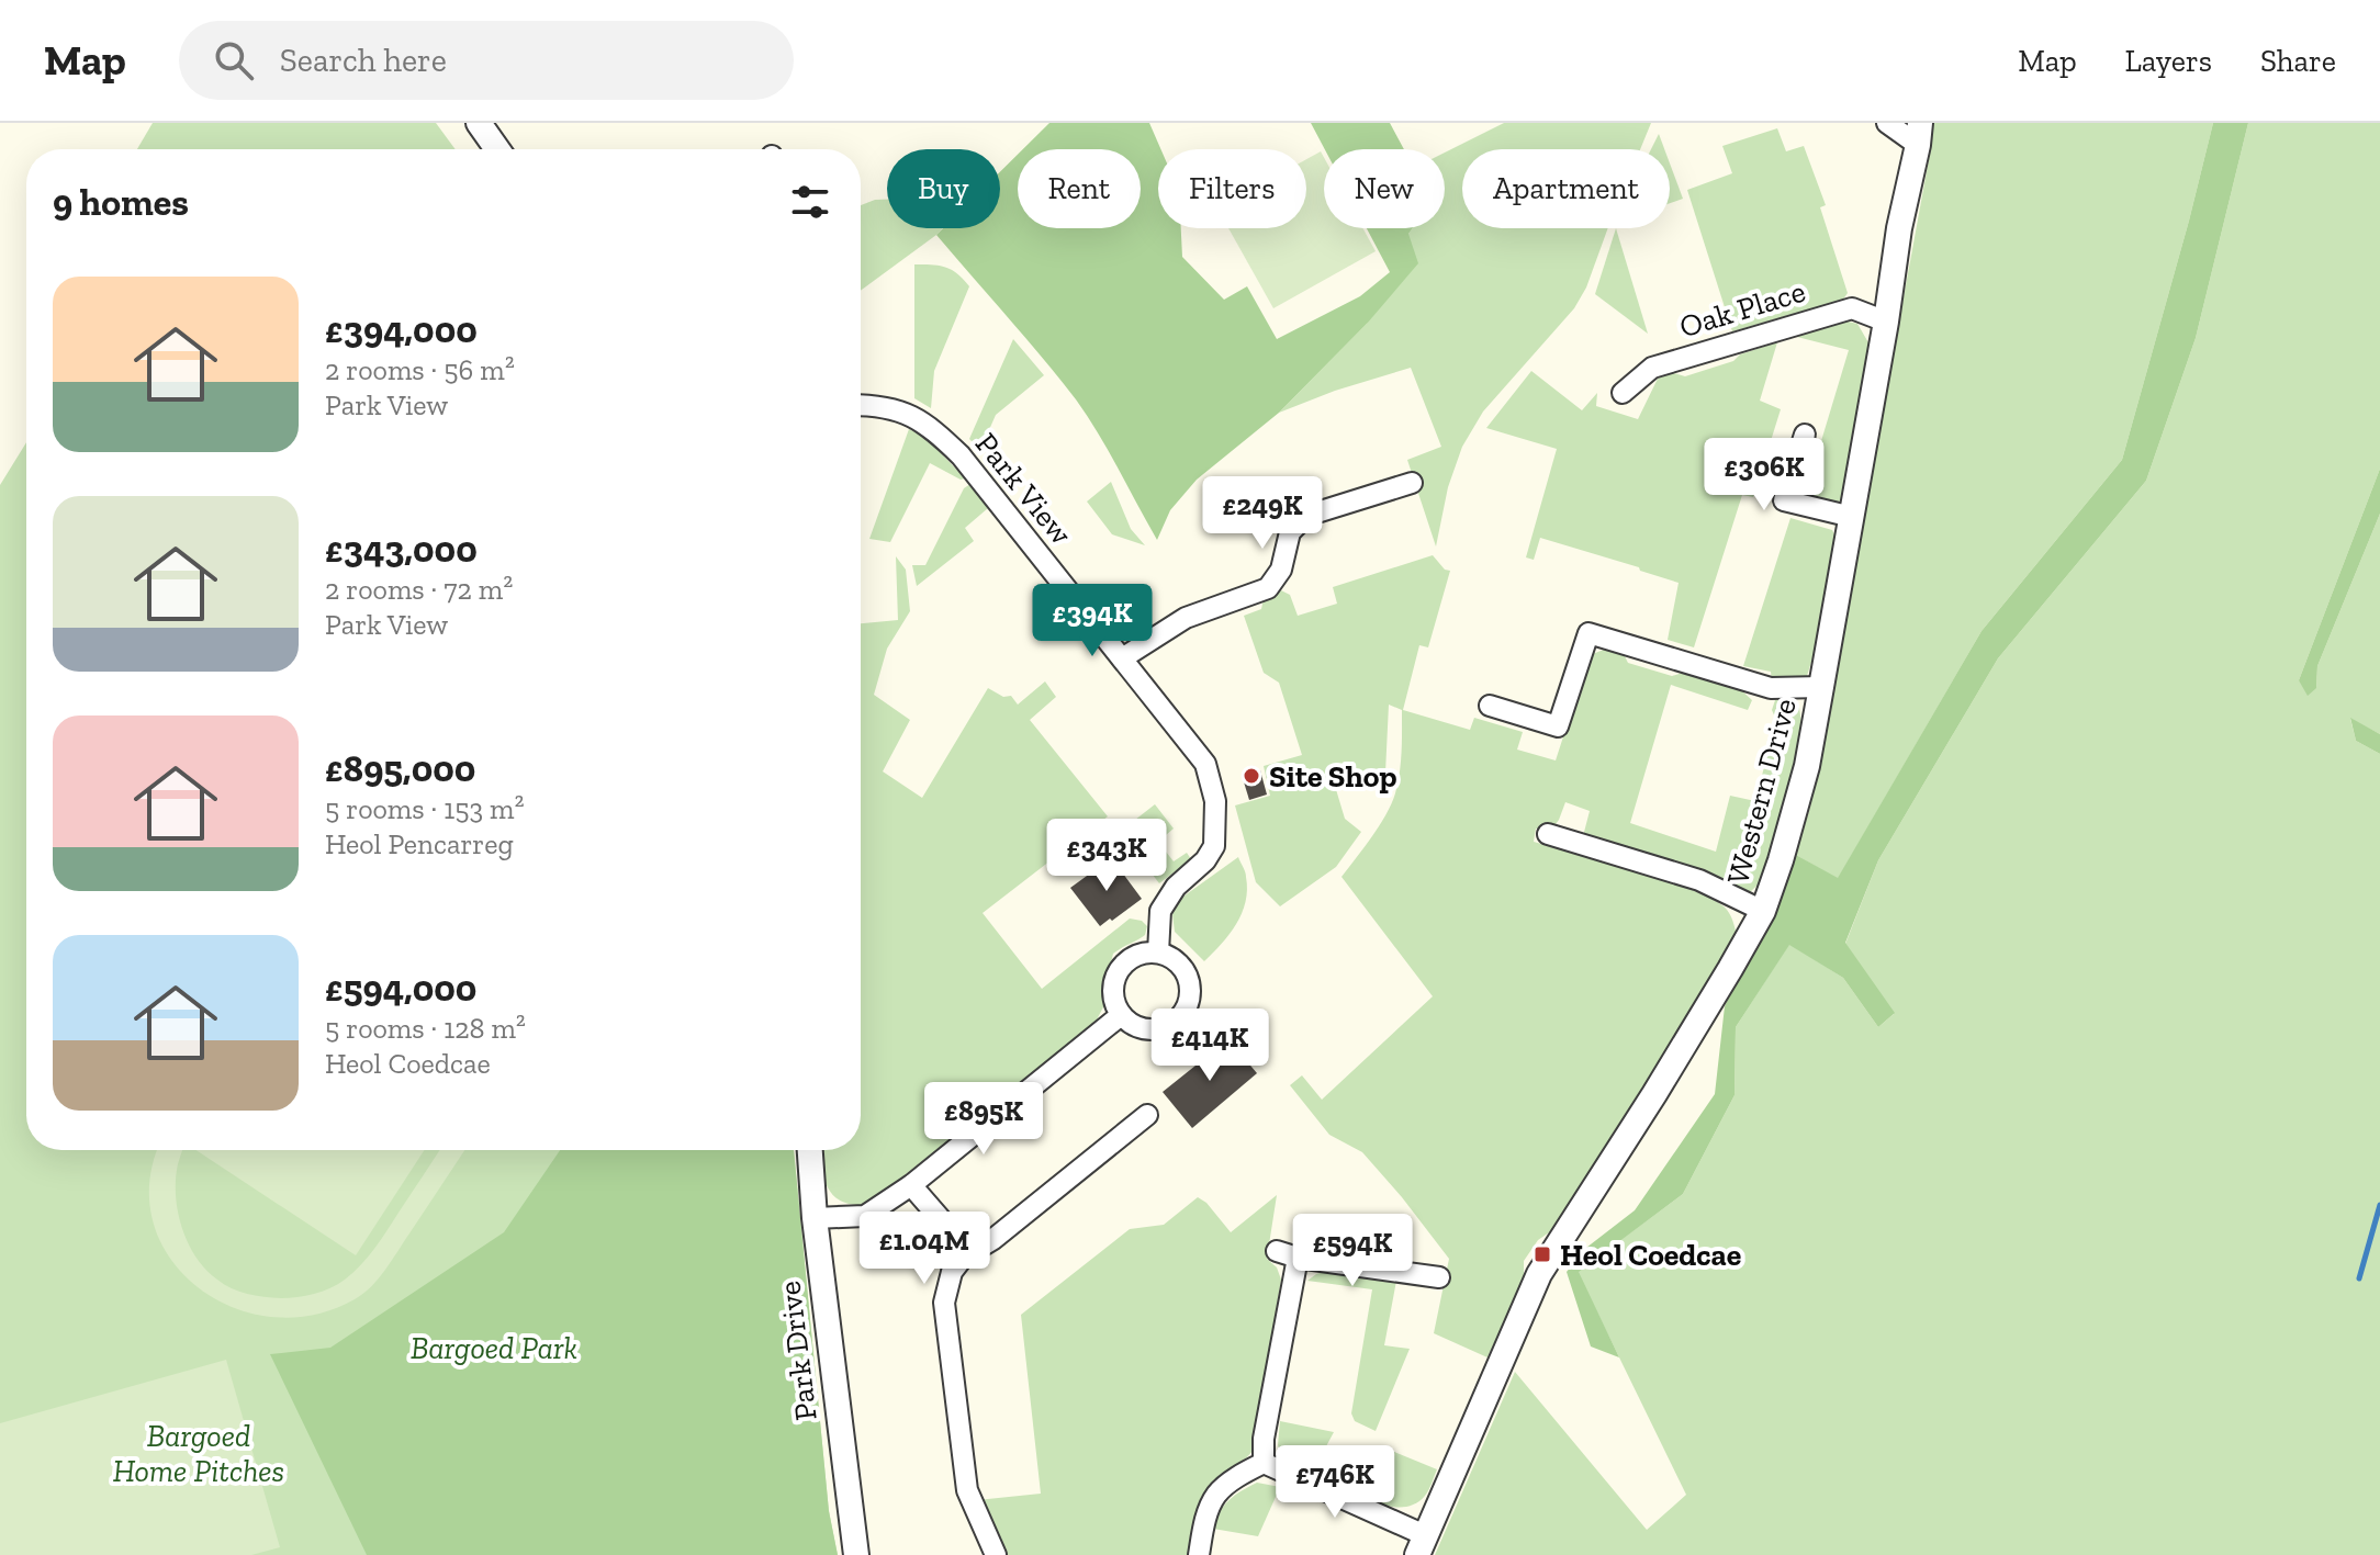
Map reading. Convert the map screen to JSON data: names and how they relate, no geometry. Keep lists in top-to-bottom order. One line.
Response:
{"streets":{"street":["Oak Place","Park View","Western Drive","Park Drive"]},"crossings":[["Oak Place","Western Drive"]],"parks":["Bargoed Park","Bargoed Home Pitches"],"places":{"other":["Site Shop"],"transit":["Heol Coedcae"]},"page":{"header":"Map","search":"Search here","nav":["Map","Layers","Share"],"chip":["Buy","Rent","Filters","New","Apartment"],"heading":"9 homes","list":[{"name":"£394,000","note":"2 rooms · 56 m² · Park View"},{"name":"£343,000","note":"2 rooms · 72 m² · Park View"},{"name":"£895,000","note":"5 rooms · 153 m² · Heol Pencarreg"},{"name":"£594,000","note":"5 rooms · 128 m² · Heol Coedcae"}],"price":["£306K","£249K","£394K","£343K","£414K","£895K","£1.04M","£594K","£746K"]}}
